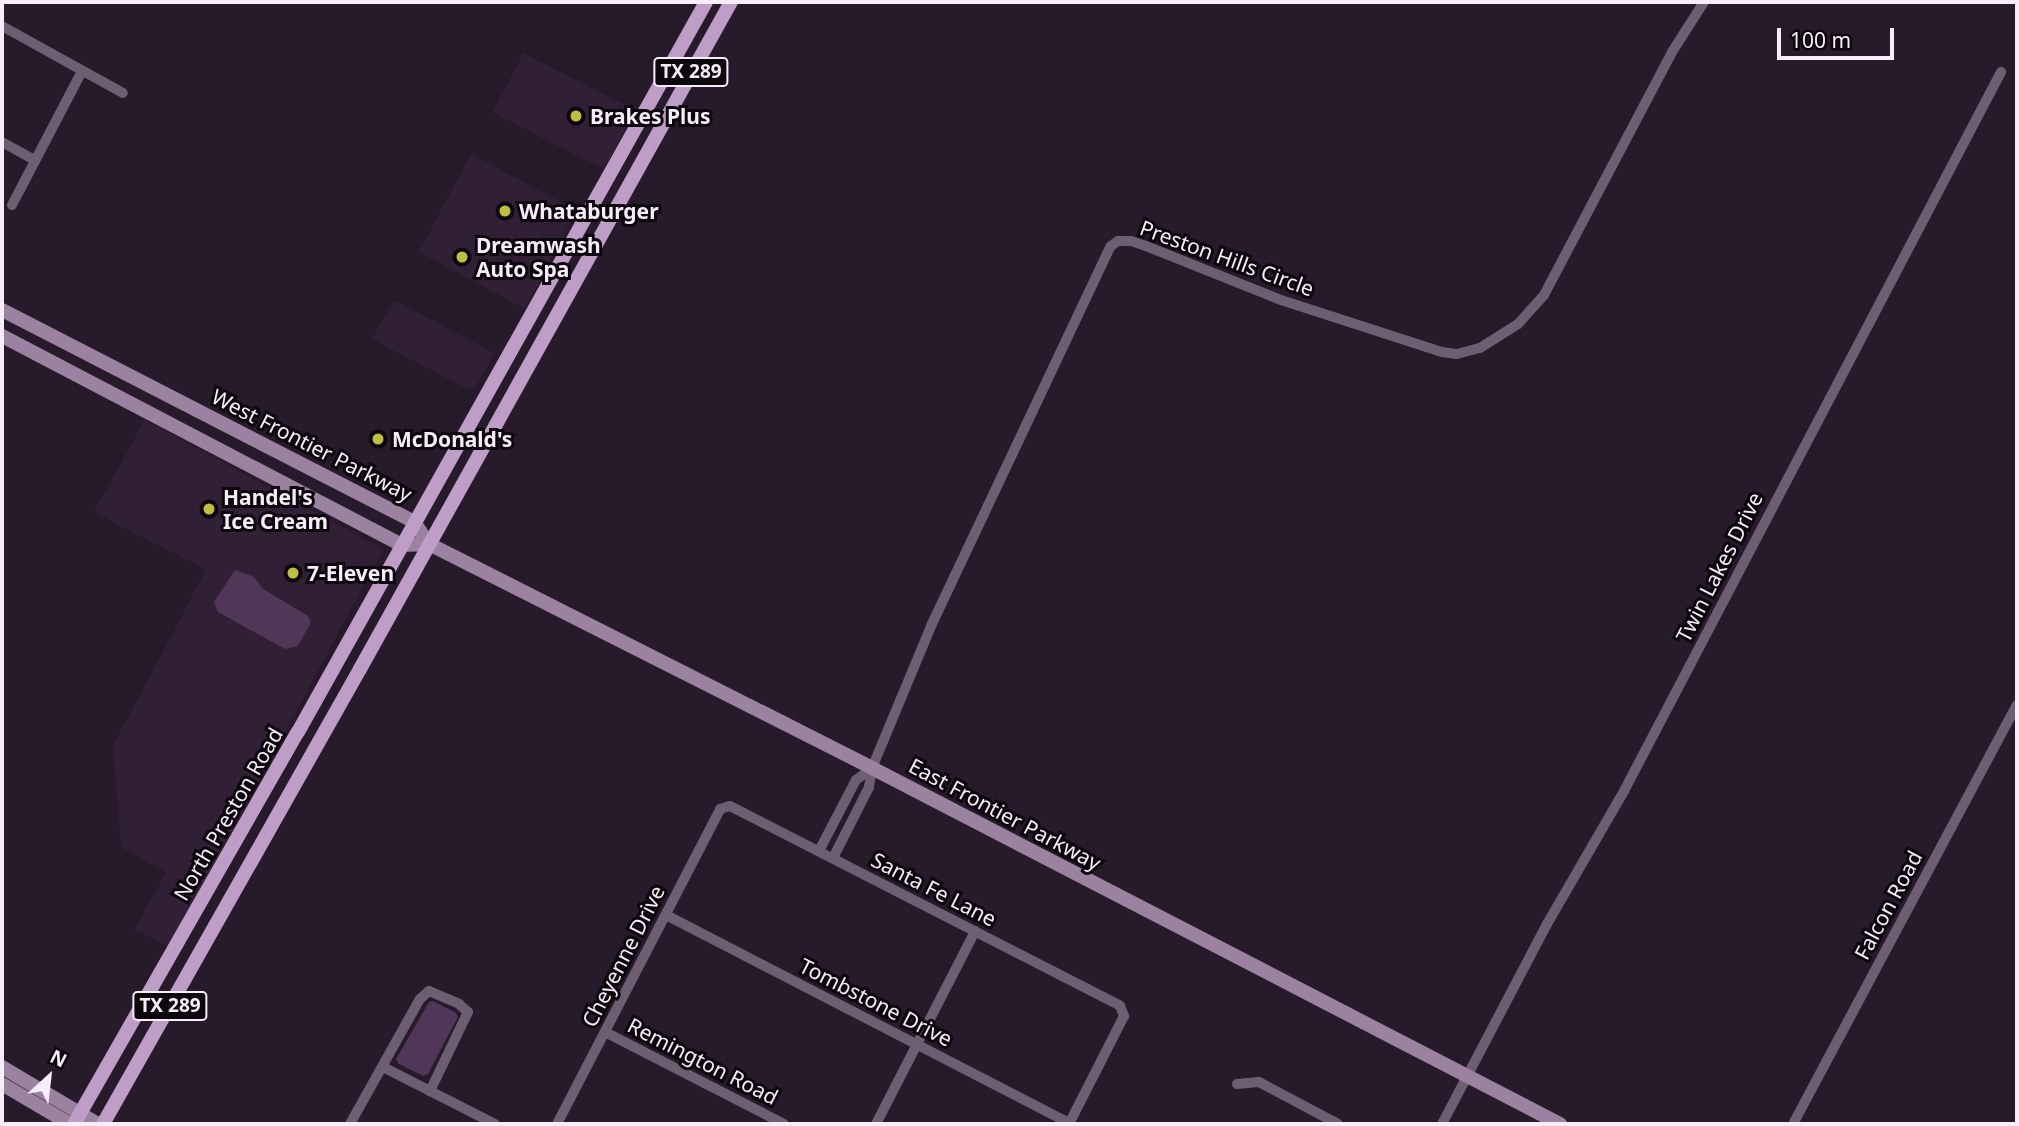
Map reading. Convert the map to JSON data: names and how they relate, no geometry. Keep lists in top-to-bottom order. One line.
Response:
{"streets":{"main road":["TX 289","North Preston Road"],"street":["Preston Hills Circle","West Frontier Parkway","Twin Lakes Drive","East Frontier Parkway","Santa Fe Lane","Falcon Road","Cheyenne Drive","Tombstone Drive","Remington Road"]},"crossings":[["TX 289","West Frontier Parkway"],["TX 289","North Preston Road"],["TX 289","East Frontier Parkway"],["Preston Hills Circle","East Frontier Parkway"],["West Frontier Parkway","North Preston Road"],["West Frontier Parkway","East Frontier Parkway"],["Twin Lakes Drive","East Frontier Parkway"],["North Preston Road","East Frontier Parkway"],["Santa Fe Lane","Cheyenne Drive"],["Santa Fe Lane","Tombstone Drive"],["Cheyenne Drive","Tombstone Drive"],["Cheyenne Drive","Remington Road"]],"places":["Brakes Plus","Whataburger","Dreamwash Auto Spa","McDonald's","Handel's Ice Cream","7-Eleven"],"scale_bar":"100 m","north":"top right"}
